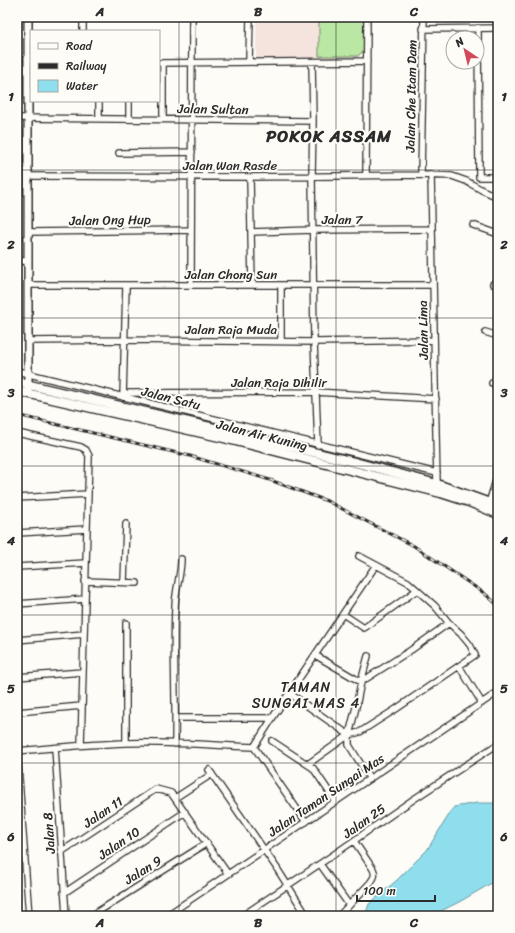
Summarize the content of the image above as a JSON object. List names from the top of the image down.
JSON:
{
  "streets": {
    "main road": ["Jalan Air Kuning"],
    "street": [
      "Jalan Che Itam Dam",
      "Jalan Sultan",
      "Jalan Wan Rasde",
      "Jalan 7",
      "Jalan Ong Hup",
      "Jalan Chong Sun",
      "Jalan Raja Muda",
      "Jalan Lima",
      "Jalan Raja Dihilir",
      "Jalan Satu",
      "Jalan Taman Sungai Mas",
      "Jalan 11",
      "Jalan 25",
      "Jalan 8",
      "Jalan 10",
      "Jalan 9"
    ]
  },
  "crossings": [
    ["Jalan Che Itam Dam", "Jalan Wan Rasde"],
    ["Jalan Wan Rasde", "Jalan Lima"],
    ["Jalan 7", "Jalan Lima"],
    ["Jalan Chong Sun", "Jalan Lima"],
    ["Jalan Raja Muda", "Jalan Lima"],
    ["Jalan Lima", "Jalan Raja Dihilir"],
    ["Jalan Lima", "Jalan Satu"],
    ["Jalan Lima", "Jalan Air Kuning"],
    ["Jalan Raja Dihilir", "Jalan Satu"],
    ["Jalan 11", "Jalan 8"],
    ["Jalan 8", "Jalan 10"]
  ],
  "districts": ["POKOK ASSAM", "TAMAN SUNGAI MAS 4"],
  "legend": ["Road", "Railway", "Water"],
  "scale_bar": "100 m",
  "north": "top left",
  "grid": {
    "columns": ["A", "B", "C"],
    "rows": [
      "1",
      "2",
      "3",
      "4",
      "5",
      "6"
    ]
  }
}
